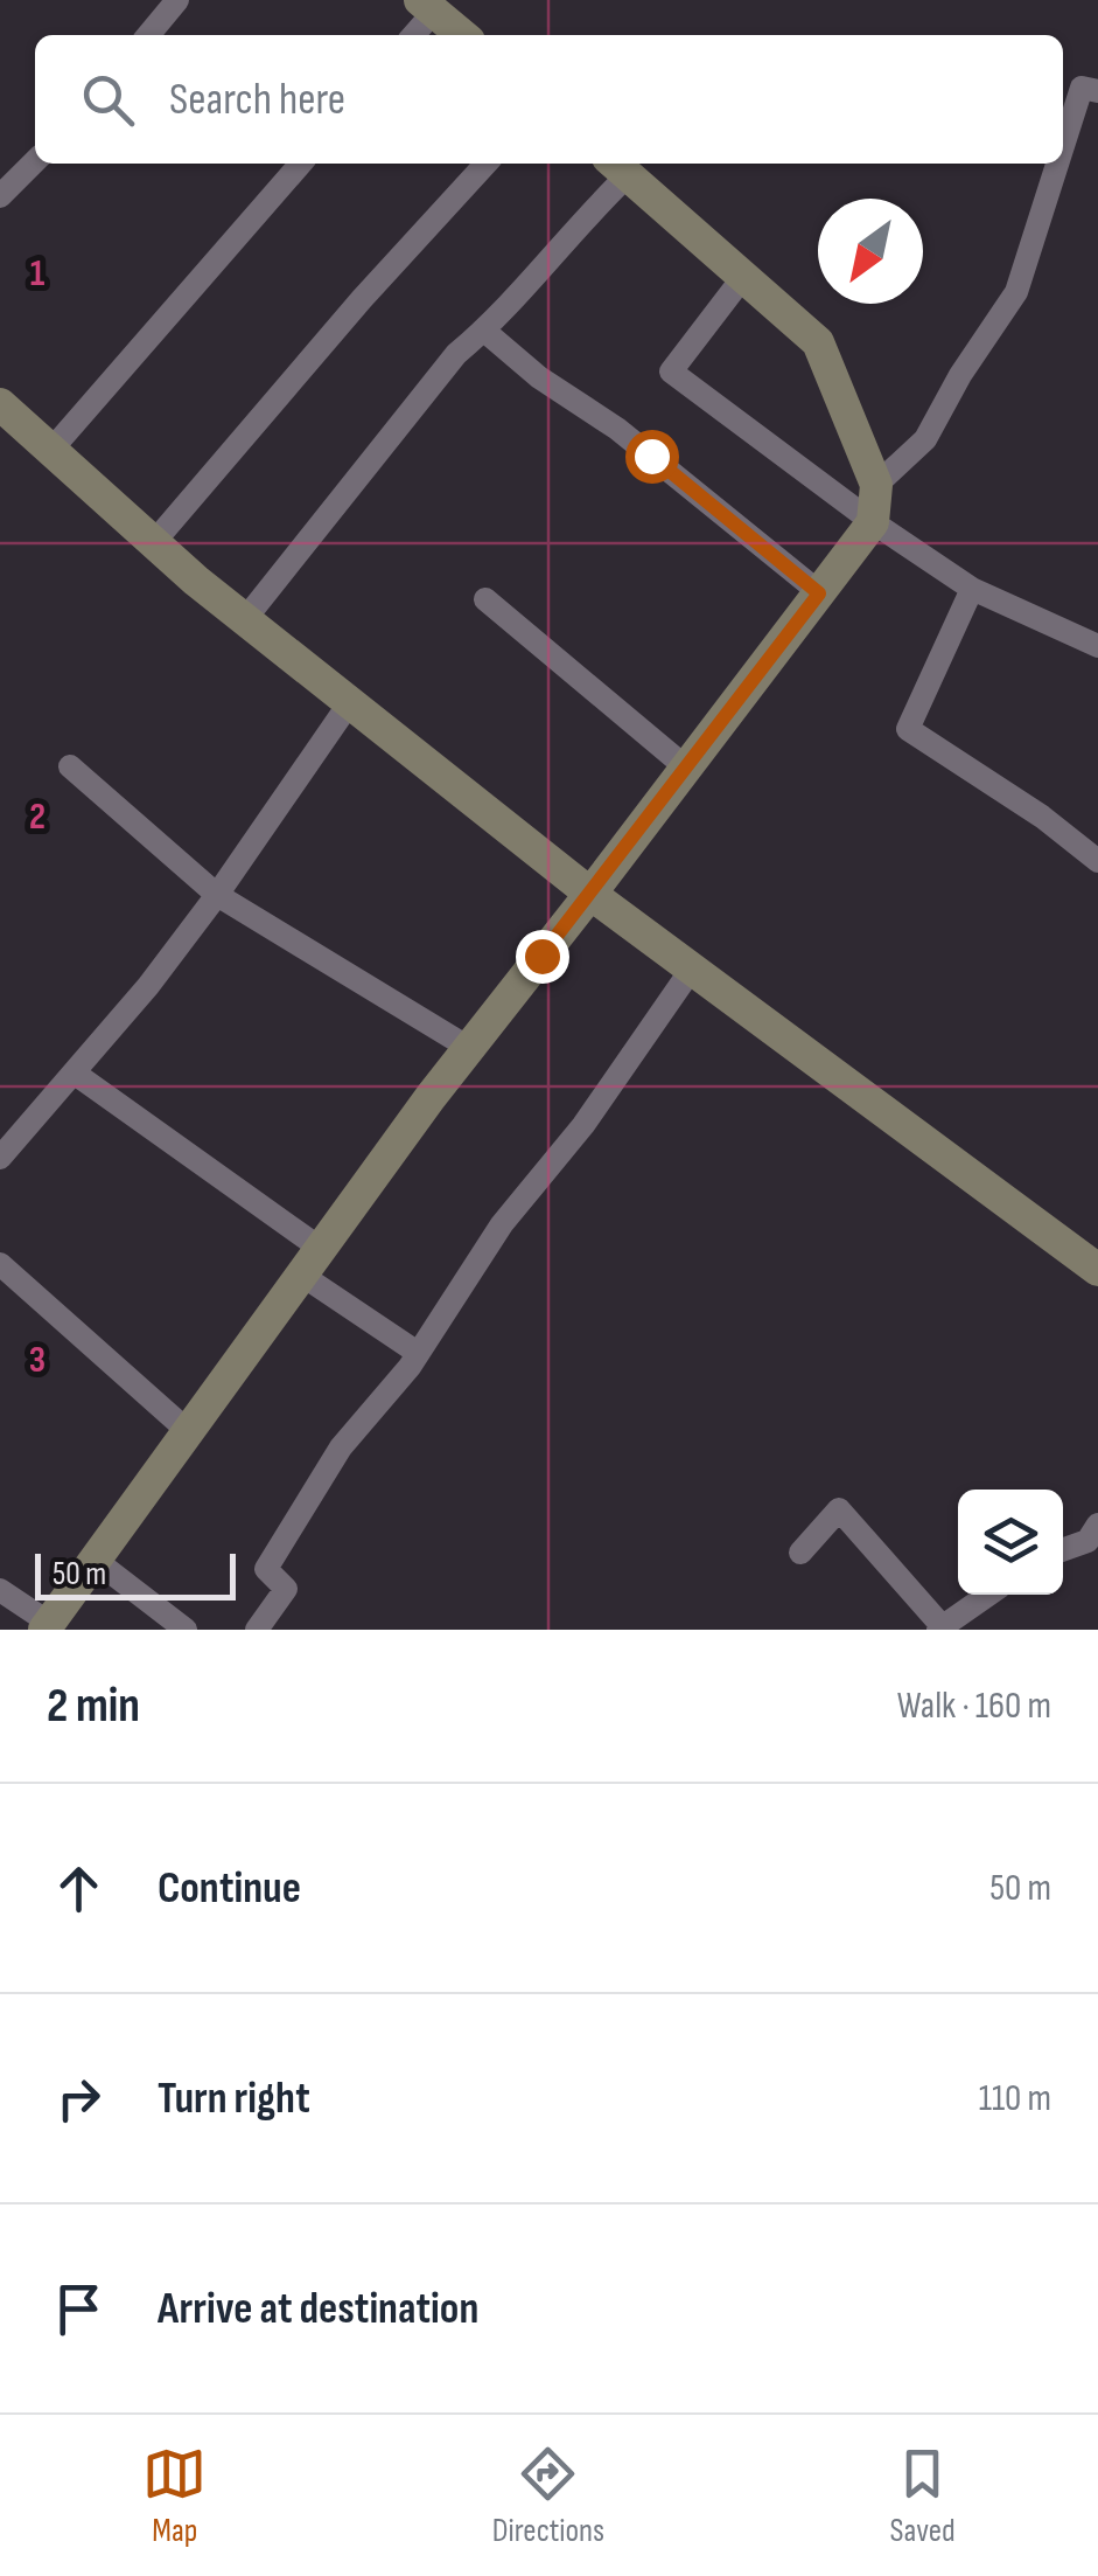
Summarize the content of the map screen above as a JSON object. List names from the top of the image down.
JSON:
{
  "scale_bar": "50 m",
  "north": "bottom left",
  "page": {
    "search": "Search here",
    "scale": "50 m",
    "heading": ["2 min", "Walk · 160 m"],
    "list": [
      ["Continue", "50 m"],
      ["Turn right", "110 m"],
      "Arrive at destination"
    ],
    "nav": ["Map", "Directions", "Saved"]
  },
  "grid": {
    "rows": ["1", "2", "3"]
  }
}
